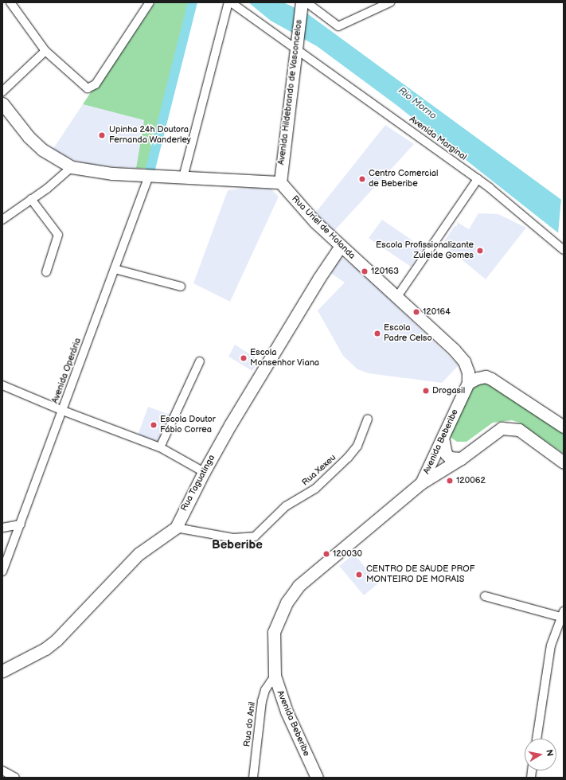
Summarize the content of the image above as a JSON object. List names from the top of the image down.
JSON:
{
  "streets": {
    "main road": [
      "Avenida Hildebrando de Vasconcelos",
      "Rua Uriel de Holanda",
      "Avenida Beberibe",
      "Rua Taguatinga"
    ],
    "street": [
      "Avenida Marginal",
      "Avenida Operária",
      "Rua Xexeu",
      "Rua do Anil"
    ]
  },
  "crossings": [
    ["Avenida Hildebrando de Vasconcelos", "Avenida Marginal"],
    ["Avenida Hildebrando de Vasconcelos", "Rua Uriel de Holanda"],
    ["Rua Uriel de Holanda", "Avenida Beberibe"],
    ["Rua Uriel de Holanda", "Rua Taguatinga"],
    ["Avenida Beberibe", "Rua do Anil"],
    ["Rua Xexeu", "Rua Taguatinga"]
  ],
  "districts": ["Beberibe"],
  "water": ["Rio Morno"],
  "places": [
    "Upinha 24h Doutora Fernanda Wanderley",
    "Centro Comercial de Beberibe",
    "Escola Profissionalizante Zuleide Gomes",
    "120163",
    "120164",
    "Escola Padre Celso",
    "Escola Monsenhor Viana",
    "Drogasil",
    "Escola Doutor Fábio Correa",
    "120062",
    "120030",
    "CENTRO DE SAUDE PROF MONTEIRO DE MORAIS"
  ],
  "north": "right"
}
